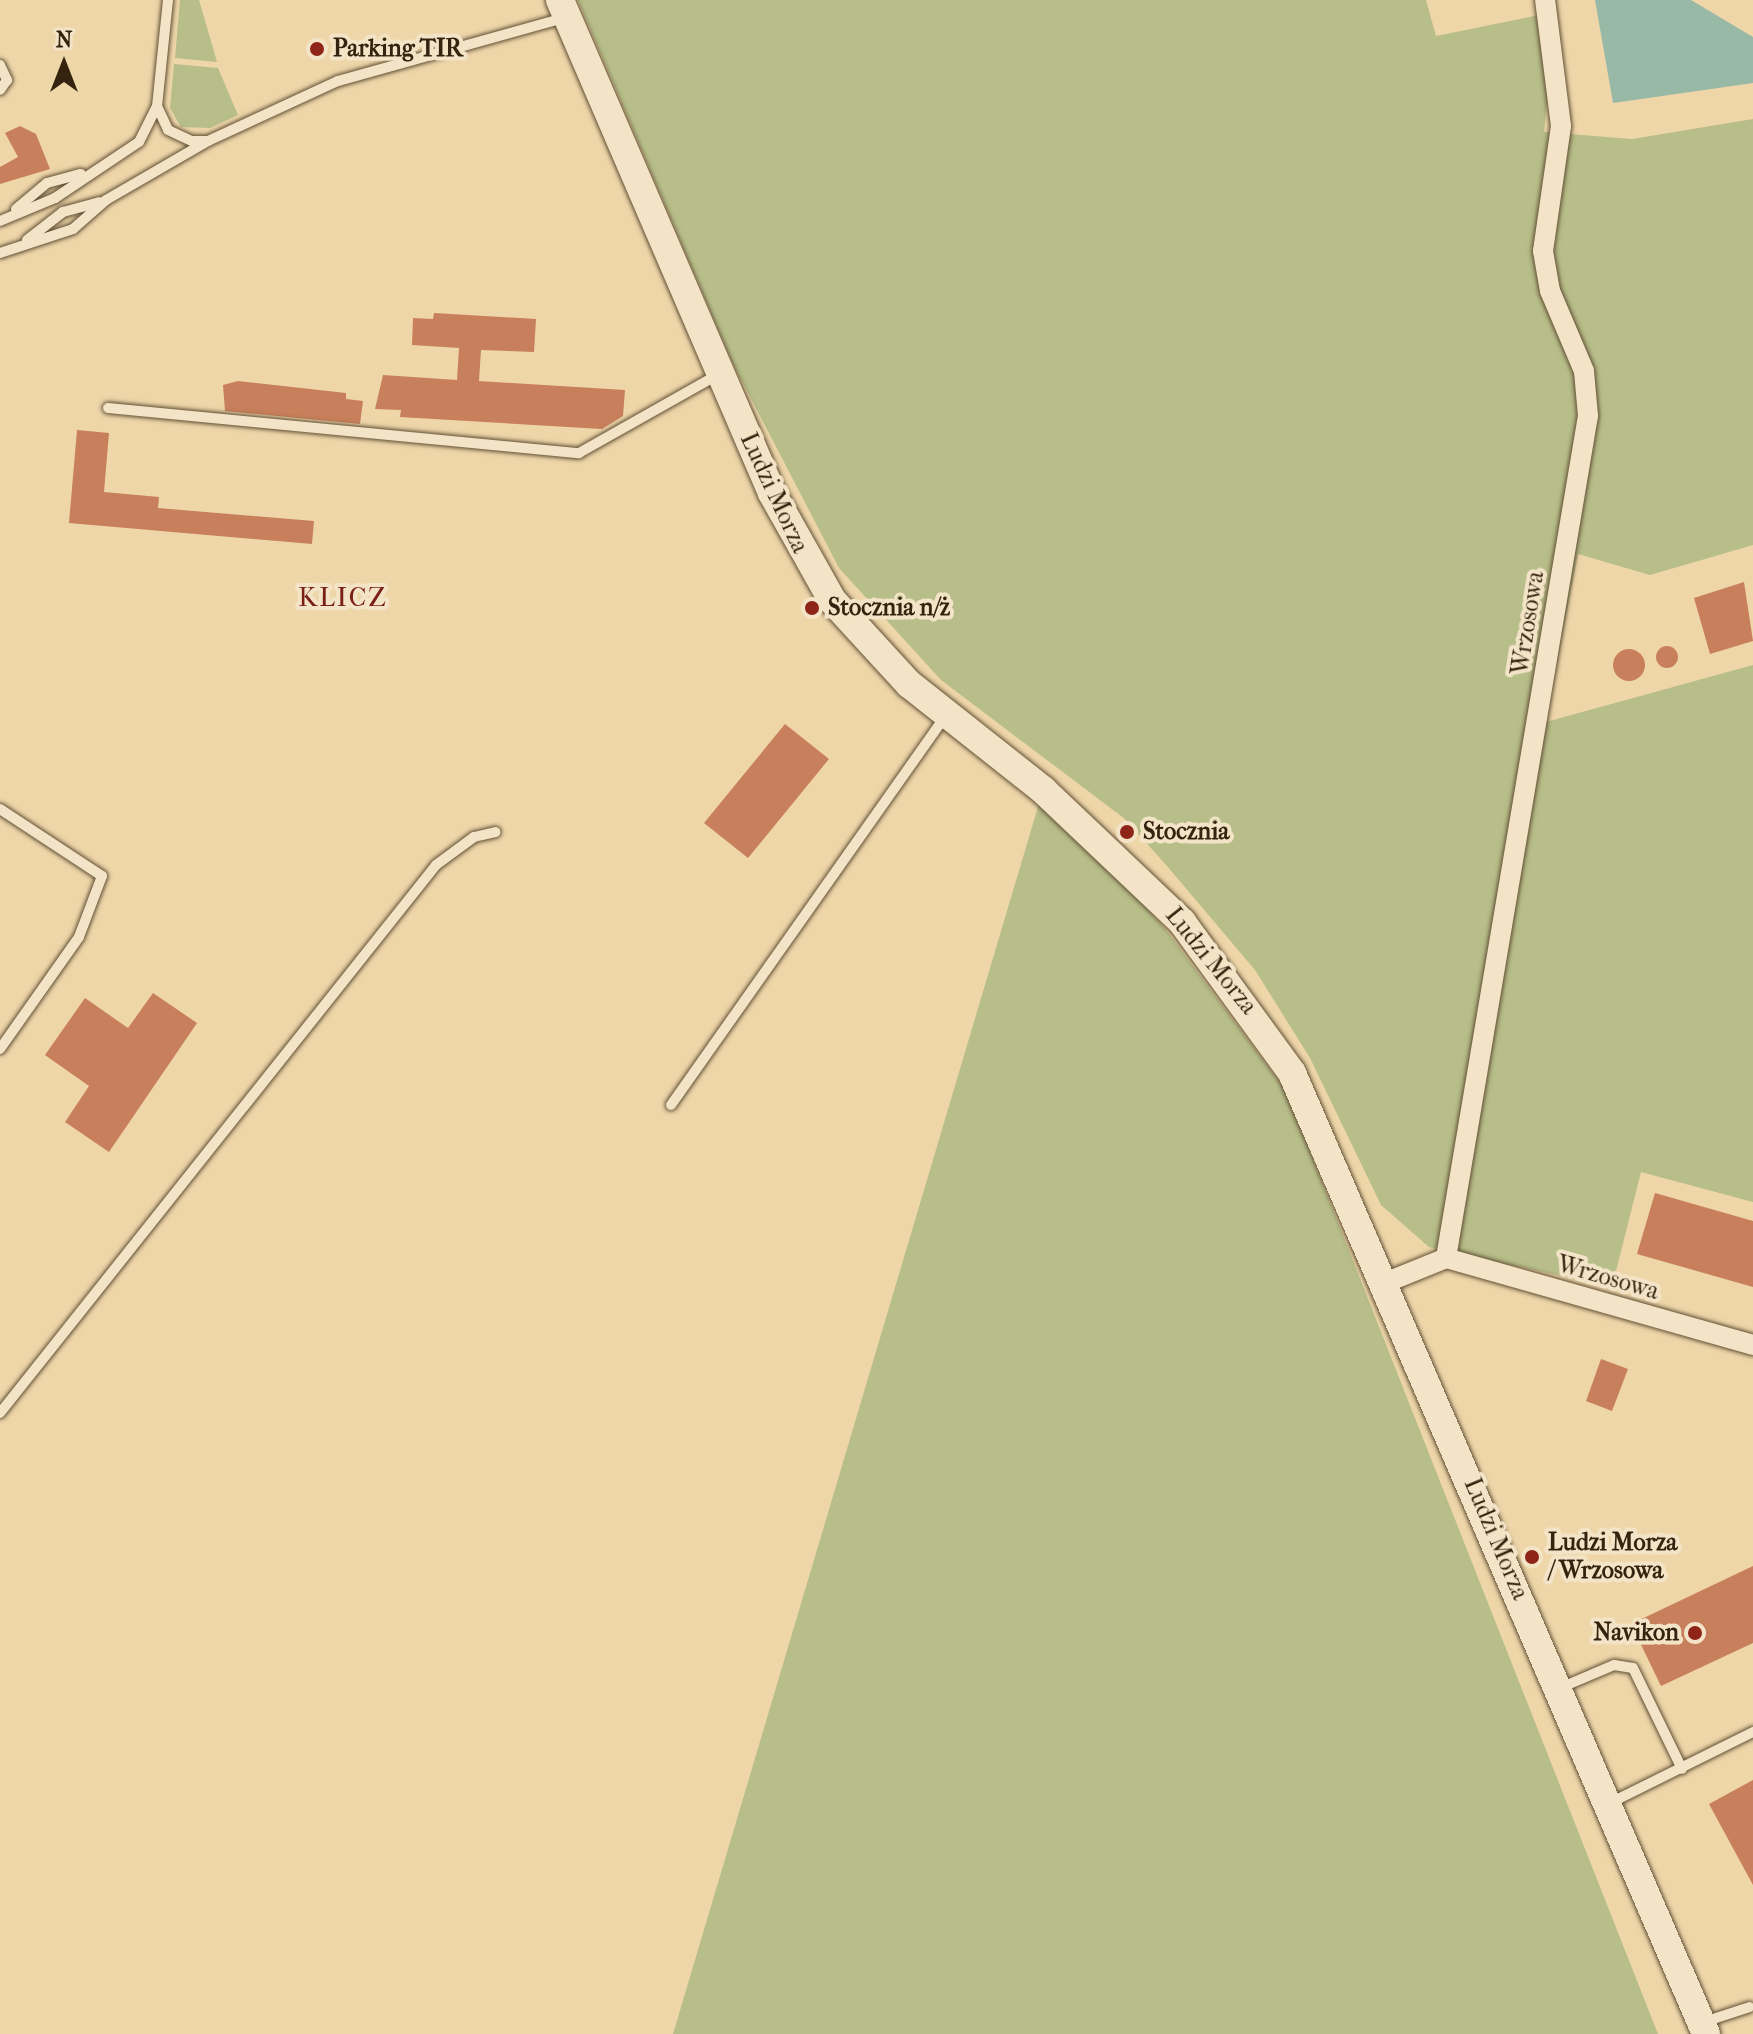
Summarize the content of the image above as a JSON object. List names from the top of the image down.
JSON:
{
  "streets": {
    "street": ["Ludzi Morza", "Wrzosowa"]
  },
  "districts": ["KLICZ"],
  "places": [
    "Parking TIR",
    "Stocznia n/ż",
    "Stocznia",
    "Ludzi Morza / Wrzosowa",
    "Navikon"
  ],
  "north": "top"
}
